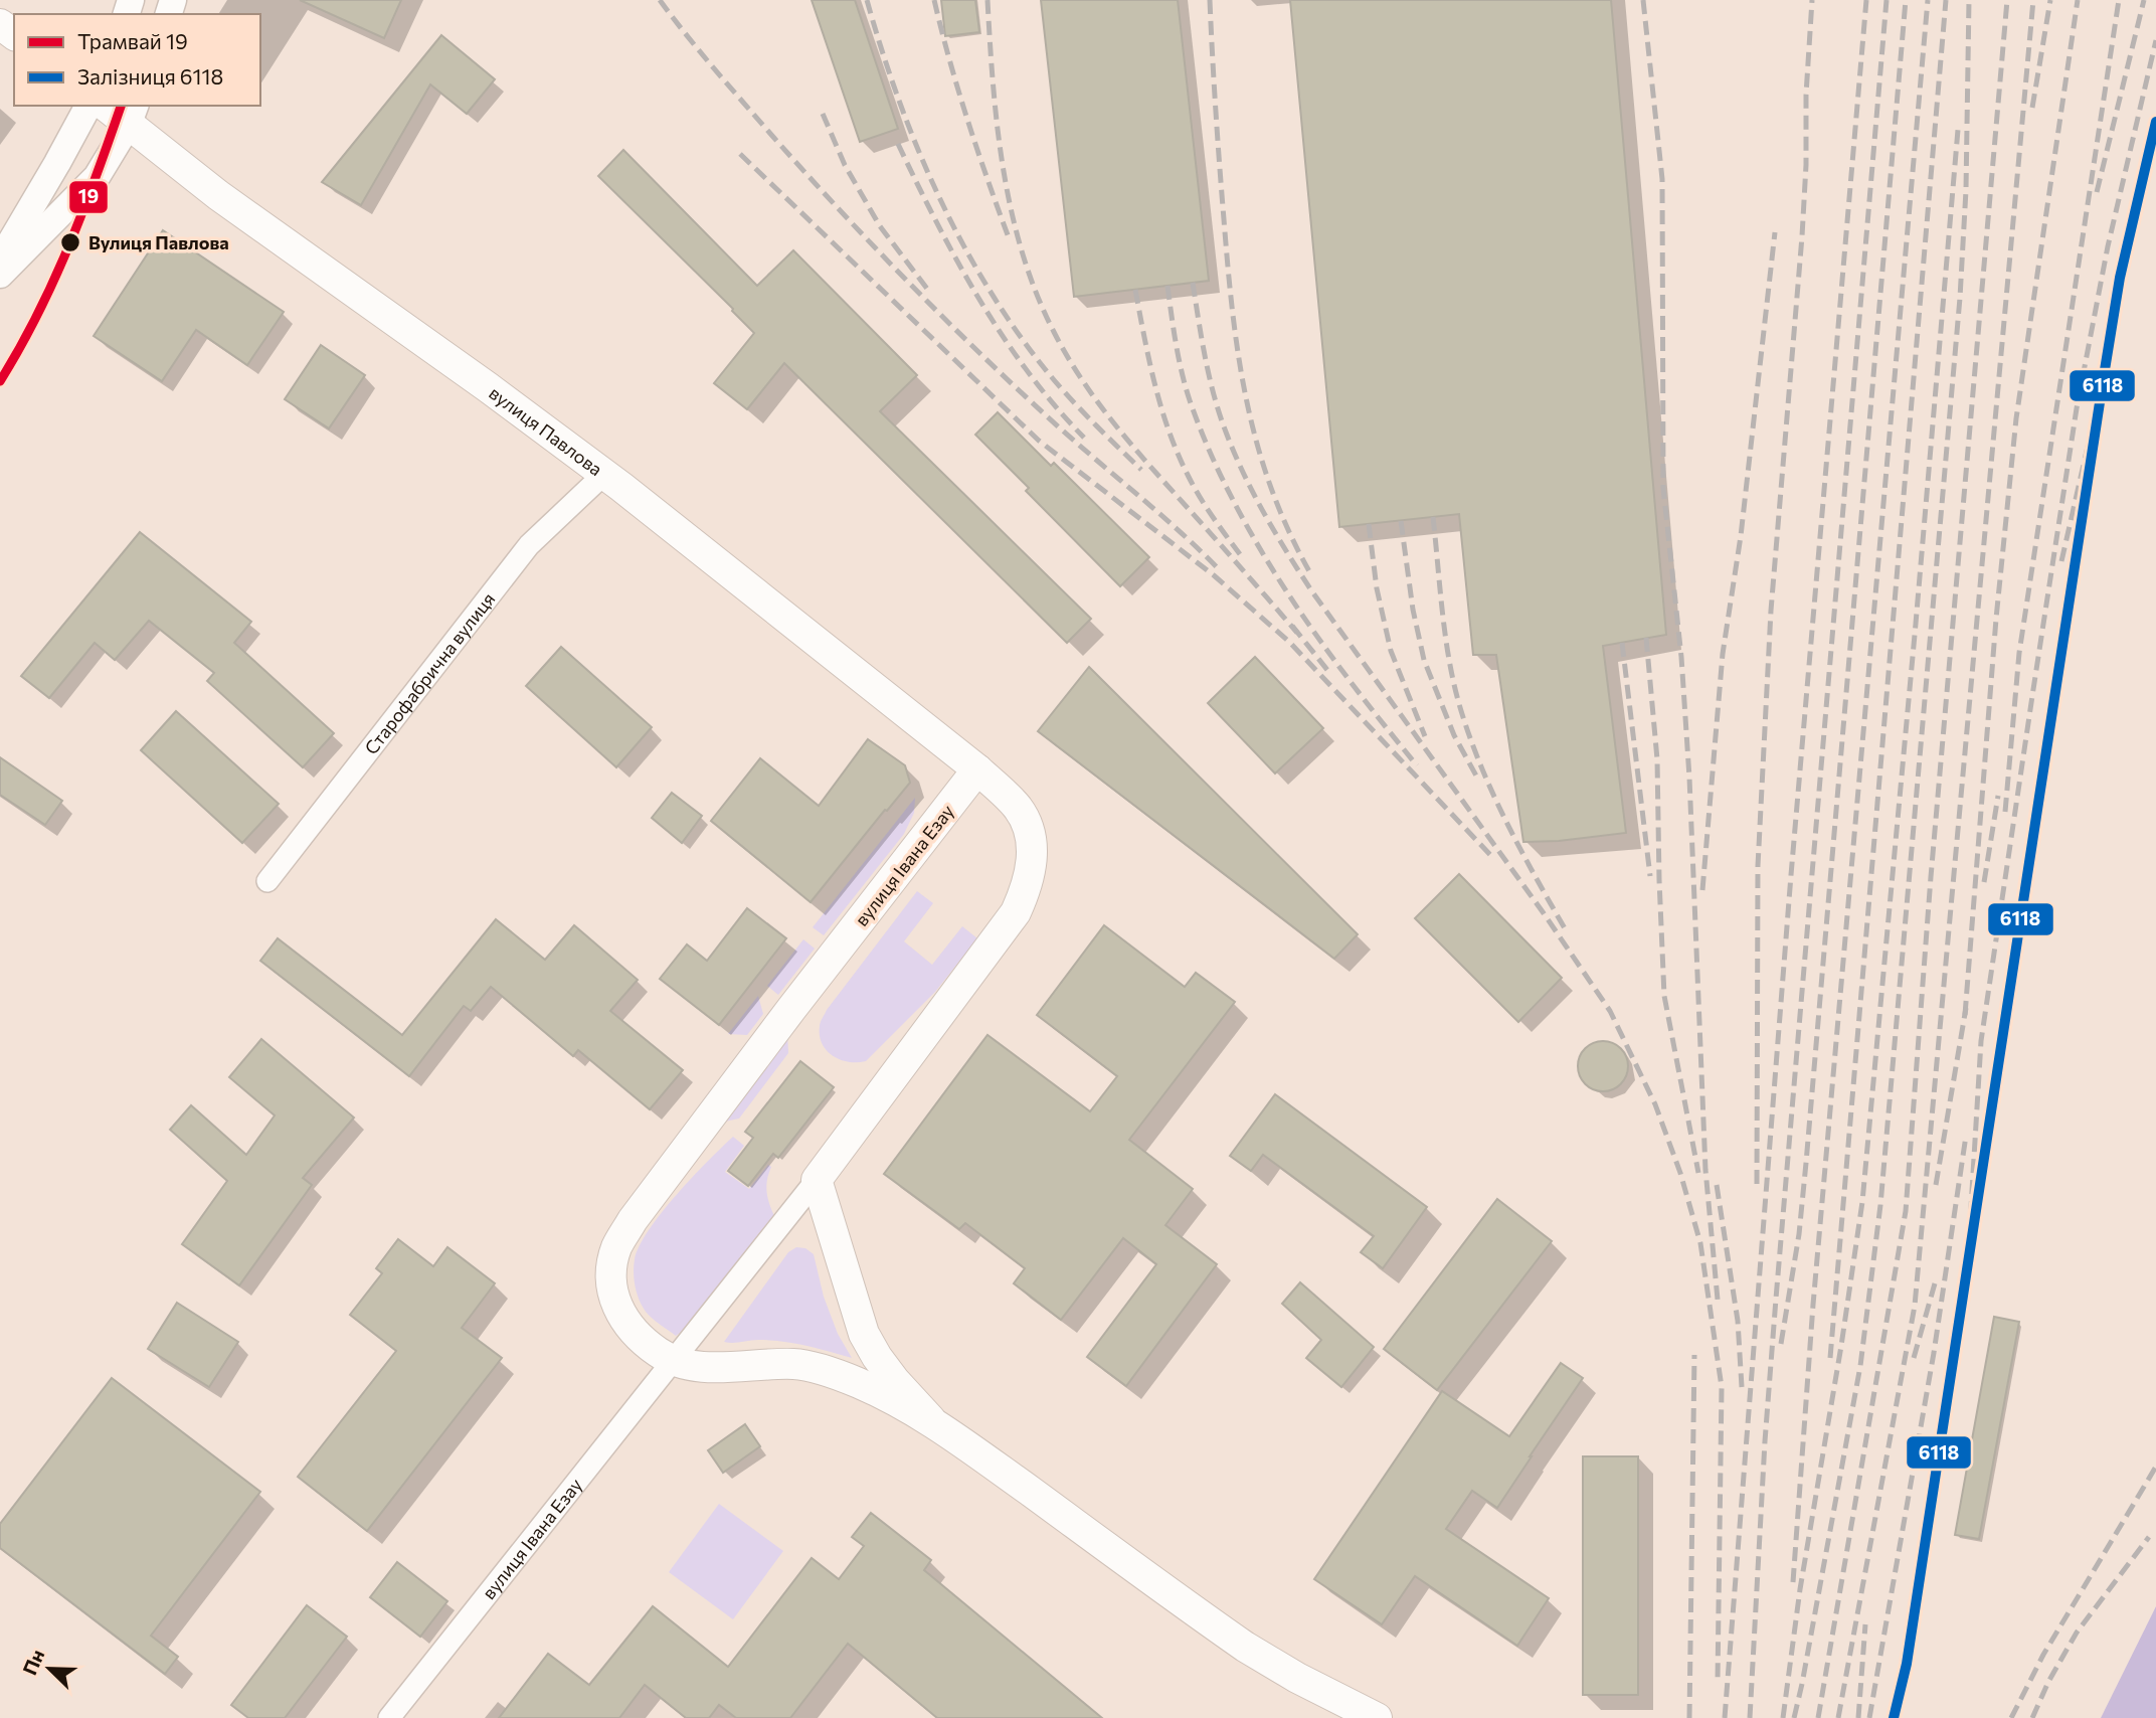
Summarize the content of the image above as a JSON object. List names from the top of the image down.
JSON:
{
  "streets": {
    "main road": ["вулиця Павлова", "вулиця Івана Езау"],
    "street": ["Старофабрична вулиця"]
  },
  "crossings": [
    ["вулиця Павлова", "Старофабрична вулиця"],
    ["вулиця Павлова", "вулиця Івана Езау"]
  ],
  "places": ["Вулиця Павлова"],
  "lines": ["tram line 19", "rail line 6118"],
  "legend": ["Трамвай 19", "Залізниця 6118"],
  "north": "top left"
}
